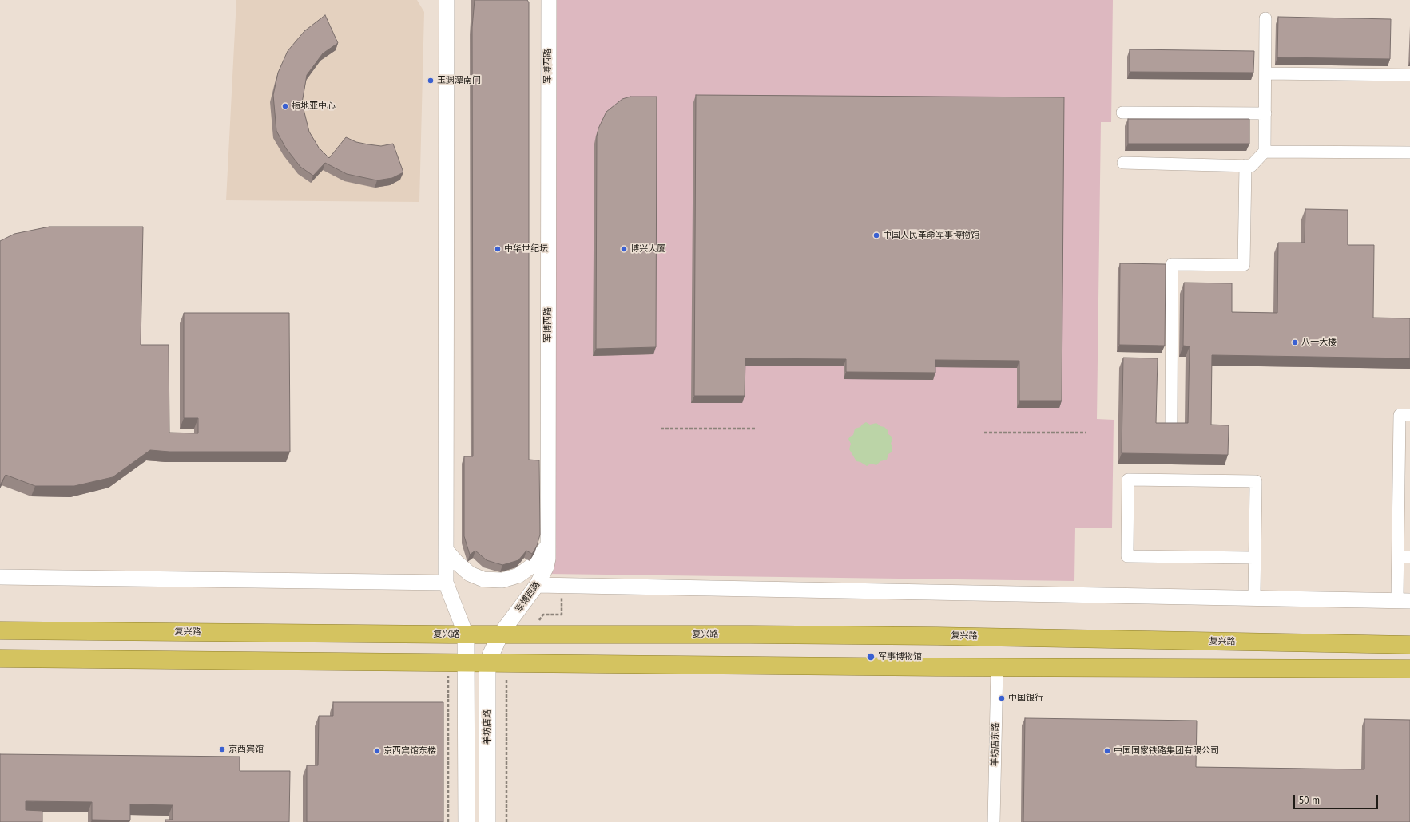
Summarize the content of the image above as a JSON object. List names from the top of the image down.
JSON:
{
  "streets": {
    "highway": ["复兴路"],
    "main road": ["羊坊店路"],
    "street": ["军博西路", "羊坊店东路"]
  },
  "crossings": [
    ["军博西路", "复兴路"],
    ["军博西路", "羊坊店路"],
    ["复兴路", "羊坊店路"]
  ],
  "places": [
    "玉渊潭南门",
    "梅地亚中心",
    "中国人民革命军事博物馆",
    "中华世纪坛",
    "博兴大厦",
    "八一大楼",
    "军事博物馆",
    "中国银行",
    "京西宾馆",
    "京西宾馆东楼",
    "中国国家铁路集团有限公司"
  ],
  "scale_bar": "50 m"
}
